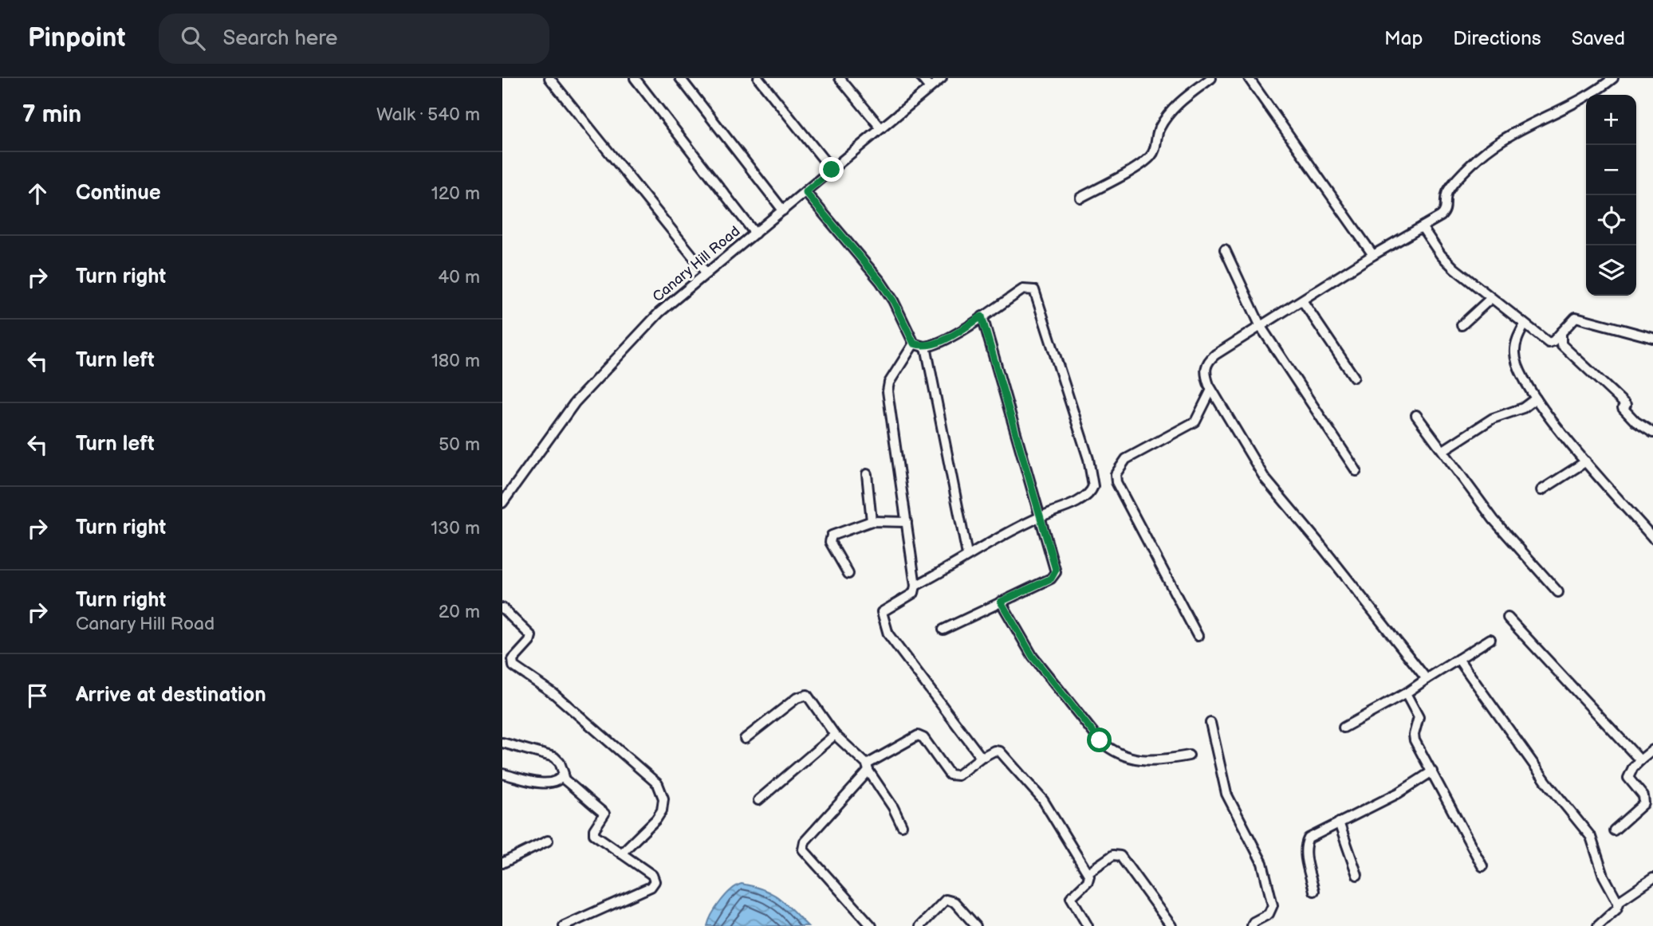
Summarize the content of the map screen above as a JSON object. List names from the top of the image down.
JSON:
{
  "streets": {
    "street": ["Canary Hill Road"]
  },
  "page": {
    "header": "Pinpoint",
    "search": "Search here",
    "nav": ["Map", "Directions", "Saved"],
    "heading": ["7 min", "Walk · 540 m"],
    "map_buttons": ["+", "−"],
    "list": [
      ["Continue", "120 m"],
      ["Turn right", "40 m"],
      ["Turn left", "180 m"],
      ["Turn left", "50 m"],
      ["Turn right", "130 m"],
      ["Turn right", "Canary Hill Road", "20 m"],
      "Arrive at destination"
    ]
  }
}
